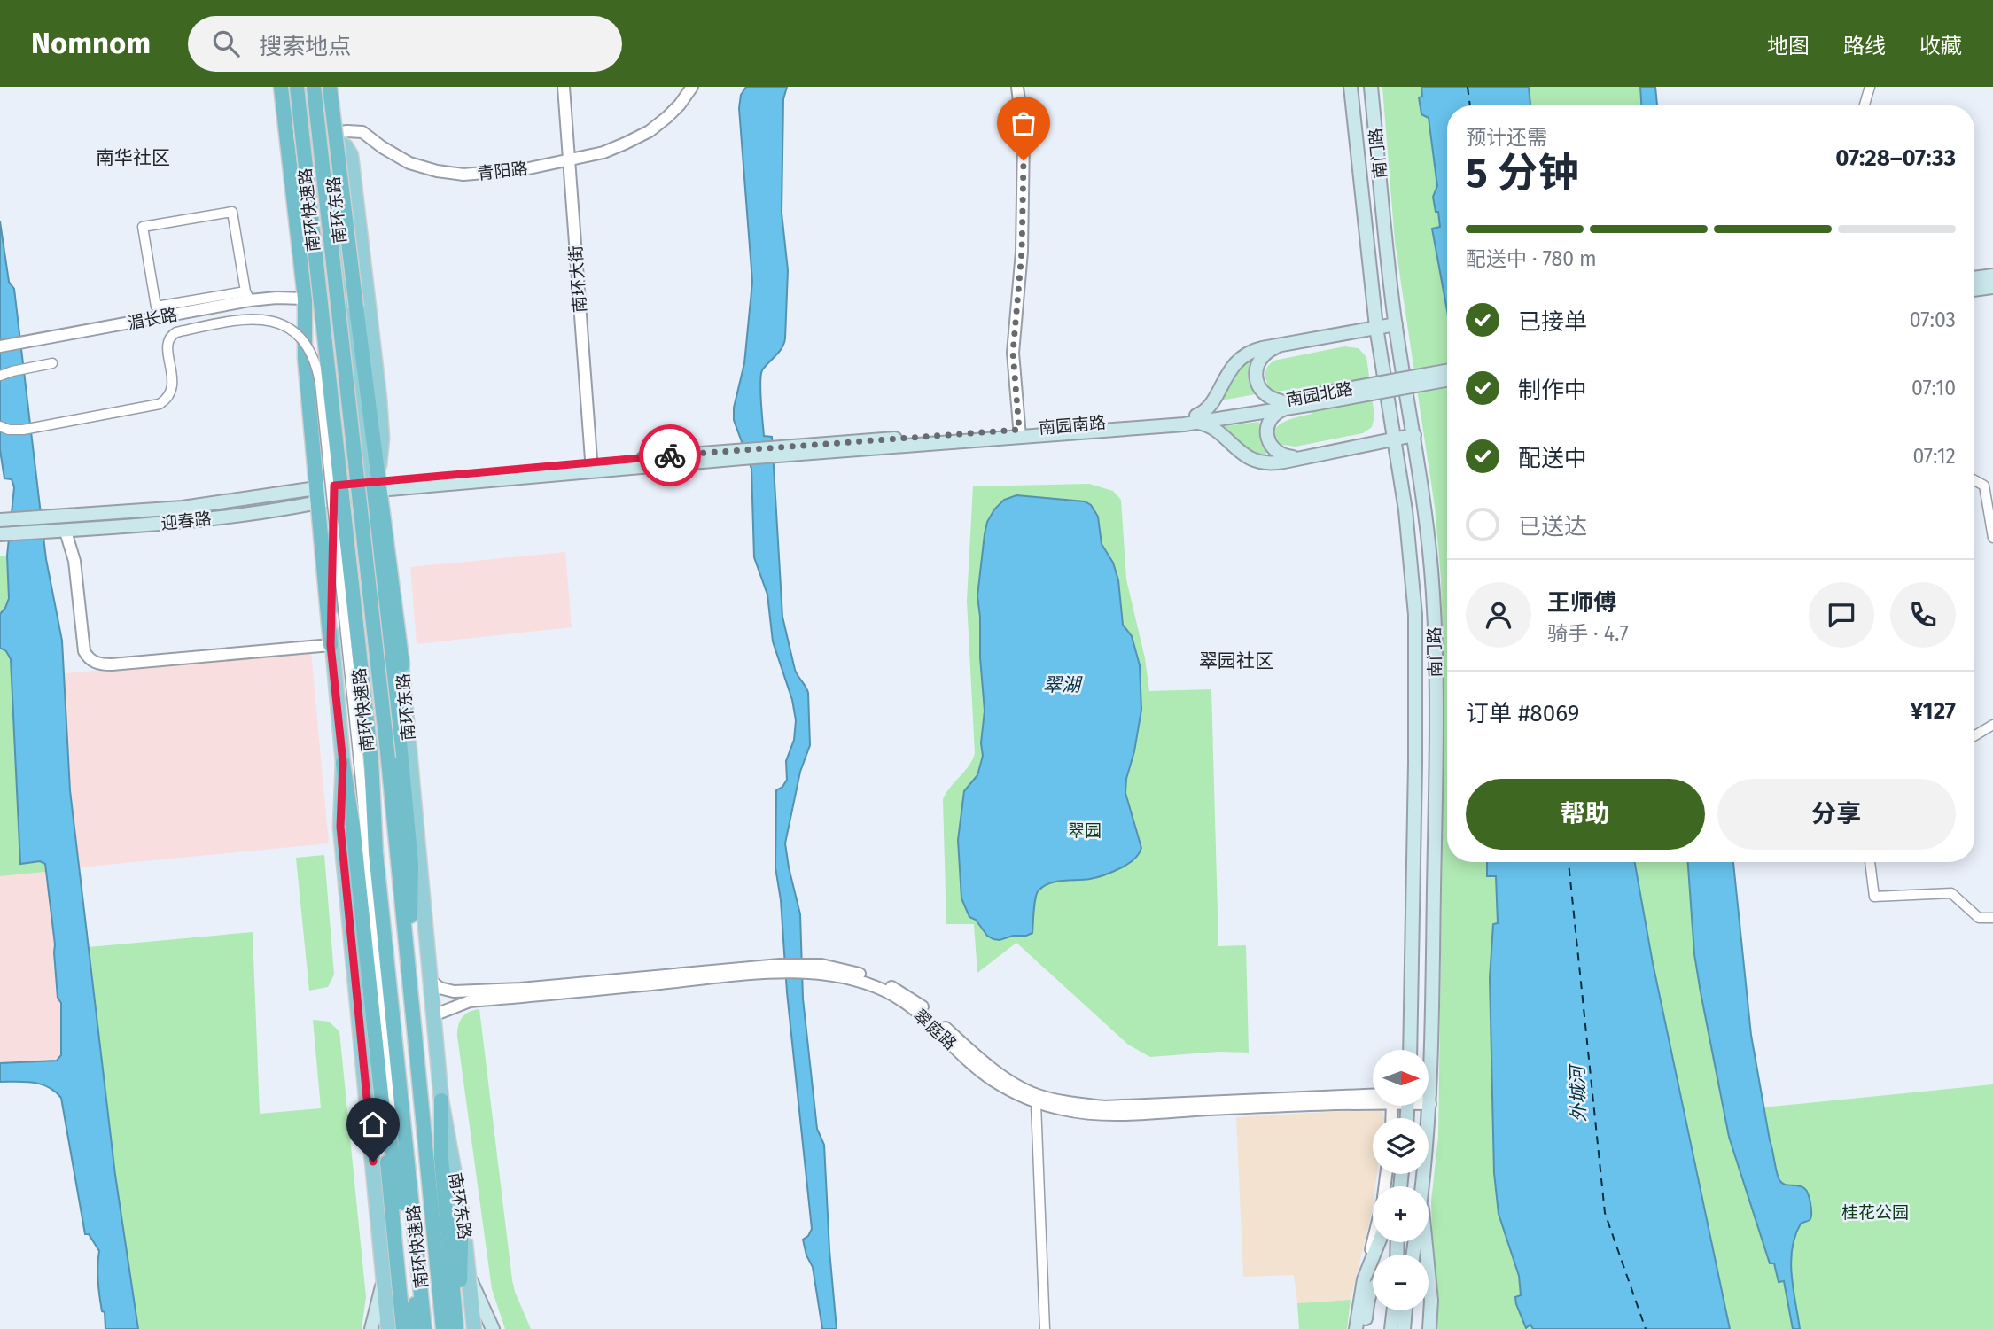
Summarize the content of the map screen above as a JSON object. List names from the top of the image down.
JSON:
{
  "streets": {
    "highway": ["南环快速路"],
    "main road": [
      "南门路",
      "南环东路",
      "南园北路",
      "南园南路",
      "迎春路"
    ],
    "street": [
      "青阳路",
      "南环大街",
      "湄长路",
      "翠庭路"
    ]
  },
  "crossings": [
    ["青阳路", "南环东路"],
    ["青阳路", "南环大街"],
    ["南环东路", "南园南路"],
    ["南环东路", "迎春路"],
    ["南环东路", "翠庭路"],
    ["南环大街", "南园南路"],
    ["南园北路", "南园南路"],
    ["南园南路", "迎春路"]
  ],
  "districts": ["南华社区", "翠园社区"],
  "water": ["翠湖", "外城河"],
  "parks": ["翠园", "桂花公园"],
  "north": "right",
  "page": {
    "header": "Nomnom",
    "search": "搜索地点",
    "nav": ["地图", "路线", "收藏"],
    "heading": ["5 分钟", "预计还需", "07:28–07:33"],
    "panel": [
      "王师傅",
      "骑手 · 4.7",
      "订单 #8069",
      "¥127"
    ],
    "bar": "配送中 · 780 m",
    "list": [
      ["已接单", "07:03"],
      ["制作中", "07:10"],
      ["配送中", "07:12"],
      "已送达"
    ],
    "buttons": ["帮助", "分享"],
    "map_buttons": ["+", "−"]
  }
}
